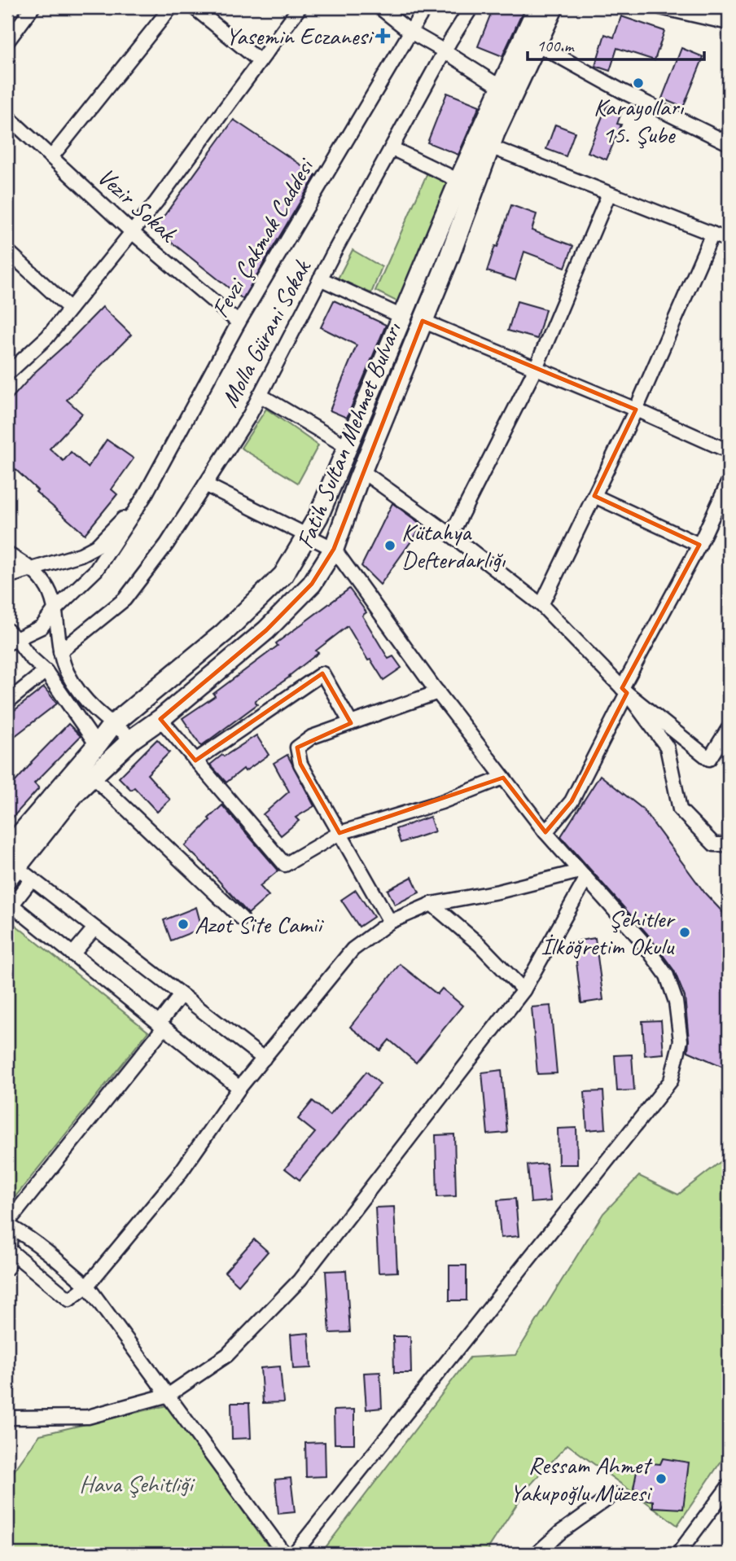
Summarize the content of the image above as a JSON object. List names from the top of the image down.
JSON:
{
  "streets": {
    "main road": ["Fatih Sultan Mehmet Bulvarı"],
    "street": ["Vezir Sokak", "Fevzi Çakmak Caddesi", "Molla Gürani Sokak"]
  },
  "crossings": [
    ["Vezir Sokak", "Fevzi Çakmak Caddesi"]
  ],
  "parks": ["Hava Şehitliği"],
  "places": {
    "health": ["Yasemin Eczanesi"],
    "other": [
      "Karayolları 15. Şube",
      "Kütahya Defterdarlığı",
      "Azot Site Camii",
      "Şehitler İlköğretim Okulu",
      "Ressam Ahmet Yakupoğlu Müzesi"
    ]
  },
  "scale_bar": "100 m"
}
